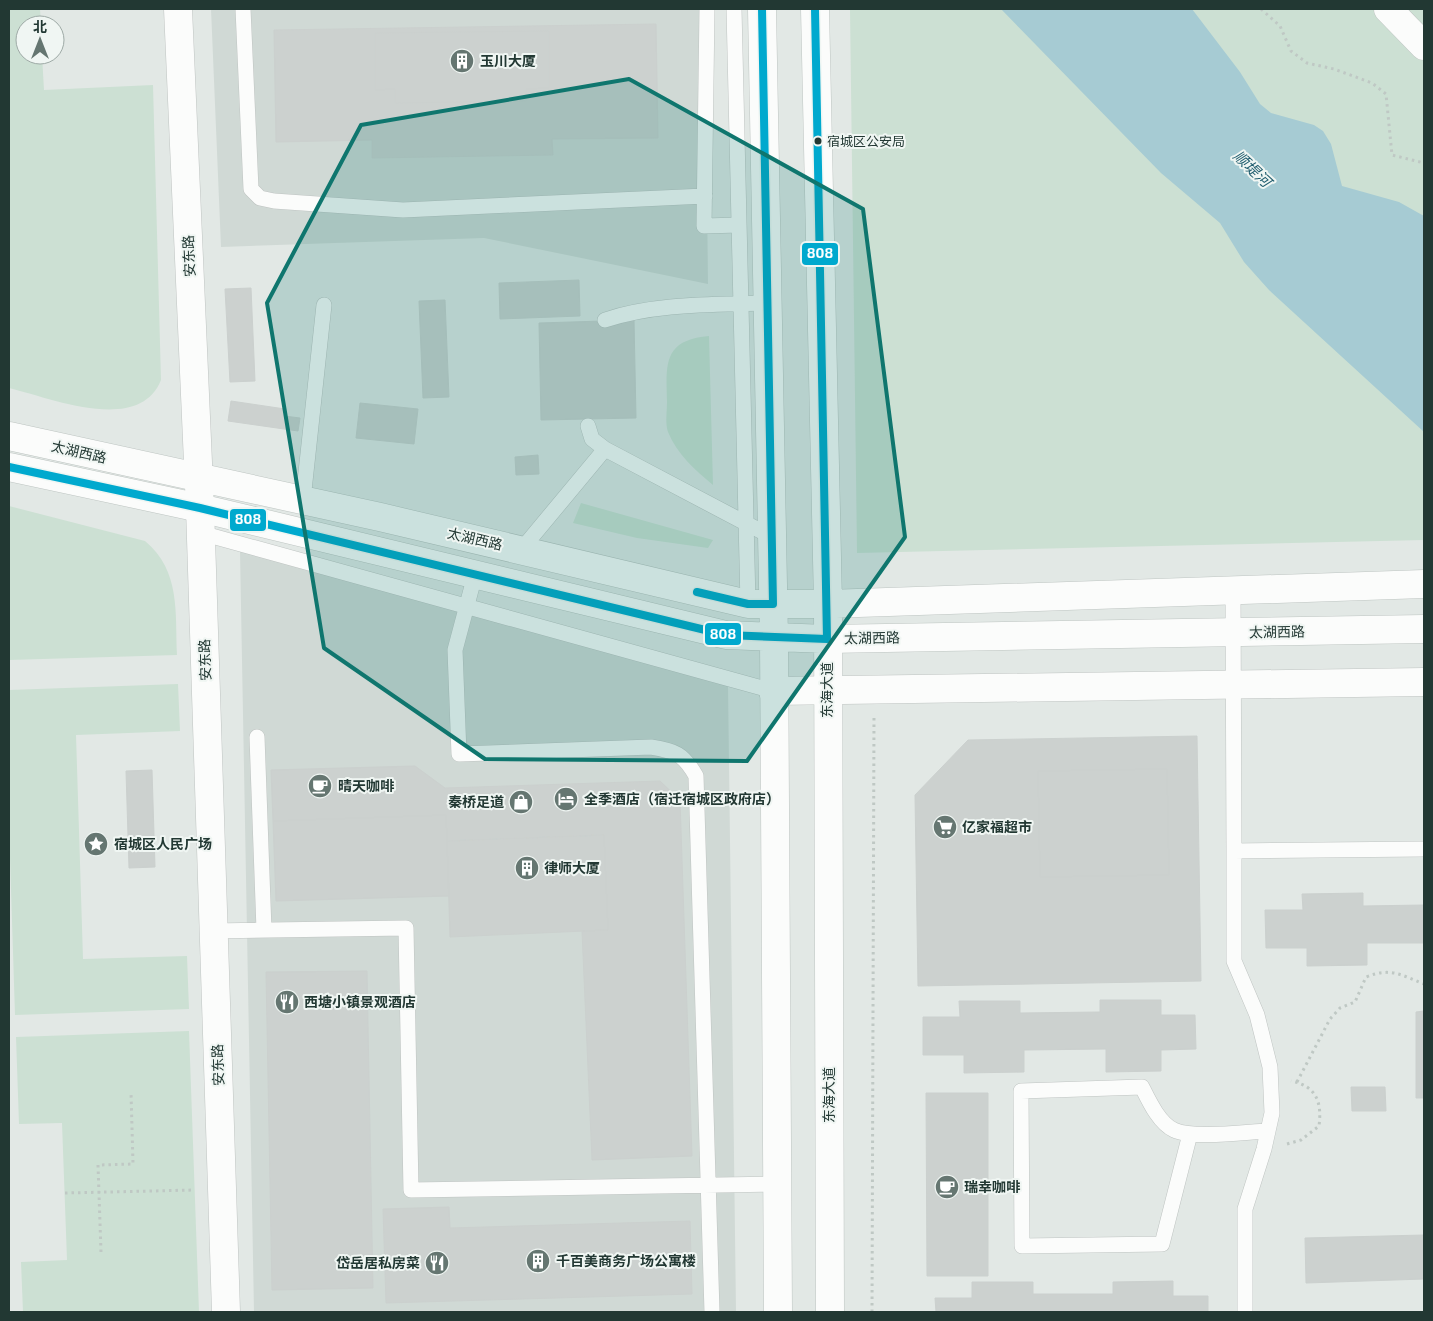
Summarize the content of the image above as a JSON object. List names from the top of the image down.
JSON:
{
  "streets": {
    "street": ["安东路", "太湖西路", "东海大道"]
  },
  "crossings": [
    ["安东路", "太湖西路"],
    ["太湖西路", "东海大道"]
  ],
  "water": ["顺堤河"],
  "places": {
    "building": ["玉川大厦", "律师大厦", "千百美商务广场公寓楼"],
    "other": ["宿城区公安局"],
    "cafe": ["晴天咖啡", "瑞幸咖啡"],
    "hotel": ["全季酒店（宿迁宿城区政府店）"],
    "shop": ["秦桥足道"],
    "supermarket": ["亿家福超市"],
    "place": ["宿城区人民广场"],
    "restaurant": ["西塘小镇景观酒店", "岱岳居私房菜"]
  },
  "lines": ["transit line 808"],
  "north": "top"
}
